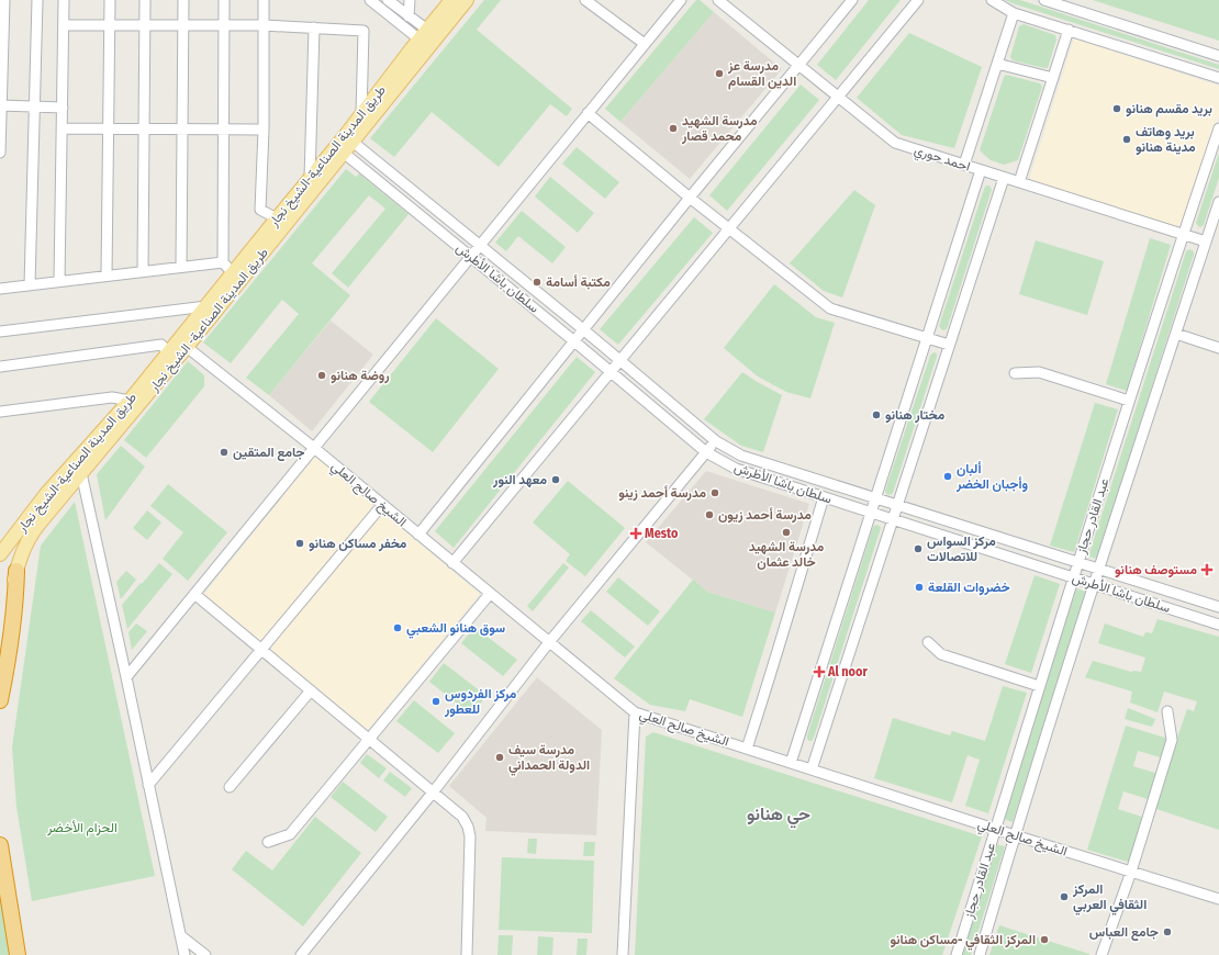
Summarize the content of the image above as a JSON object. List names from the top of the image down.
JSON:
{
  "streets": {
    "main road": ["طريق المدينة الصناعية-الشيخ نجار", "طريق المدينة الصناعية- الشيخ نجار"],
    "street": [
      "احمد حوري",
      "سلطان باشا الأطرش",
      "الشيخ صالح العلي",
      "عبد القادر حجاز"
    ]
  },
  "crossings": [
    ["طريق المدينة الصناعية-الشيخ نجار", "سلطان باشا الأطرش"],
    ["طريق المدينة الصناعية-الشيخ نجار", "طريق المدينة الصناعية- الشيخ نجار"],
    ["طريق المدينة الصناعية-الشيخ نجار", "الشيخ صالح العلي"],
    ["احمد حوري", "عبد القادر حجاز"],
    ["سلطان باشا الأطرش", "طريق المدينة الصناعية- الشيخ نجار"],
    ["سلطان باشا الأطرش", "عبد القادر حجاز"],
    ["طريق المدينة الصناعية- الشيخ نجار", "الشيخ صالح العلي"],
    ["الشيخ صالح العلي", "عبد القادر حجاز"]
  ],
  "districts": ["حي هنانو"],
  "parks": ["الحزام الأخضر"],
  "places": {
    "other": [
      "مدرسة عز الدين القسام",
      "بريد مقسم هنانو",
      "مدرسة الشهيد محمد قصار",
      "بريد وهاتف مدينة هنانو",
      "مكتبة أسامة",
      "روضة هنانو",
      "مختار هنانو",
      "جامع المتقين",
      "ألبان وأجبان الخضر",
      "معهد النور",
      "مدرسة أحمد زينو",
      "مدرسة أحمد زيون",
      "مدرسة الشهيد خالد عثمان",
      "مخفر مساكن هنانو",
      "مركز السواس للاتصالات",
      "خضروات القلعة",
      "سوق هنانو الشعبي",
      "مركز الفردوس للعطور",
      "مدرسة سيف الدولة الحمداني",
      "المركز الثقافي العربي",
      "جامع العباس",
      "المركز الثقافي -مساكن هنانو"
    ],
    "health": ["Mesto", "مستوصف هنانو", "Al noor"]
  }
}
